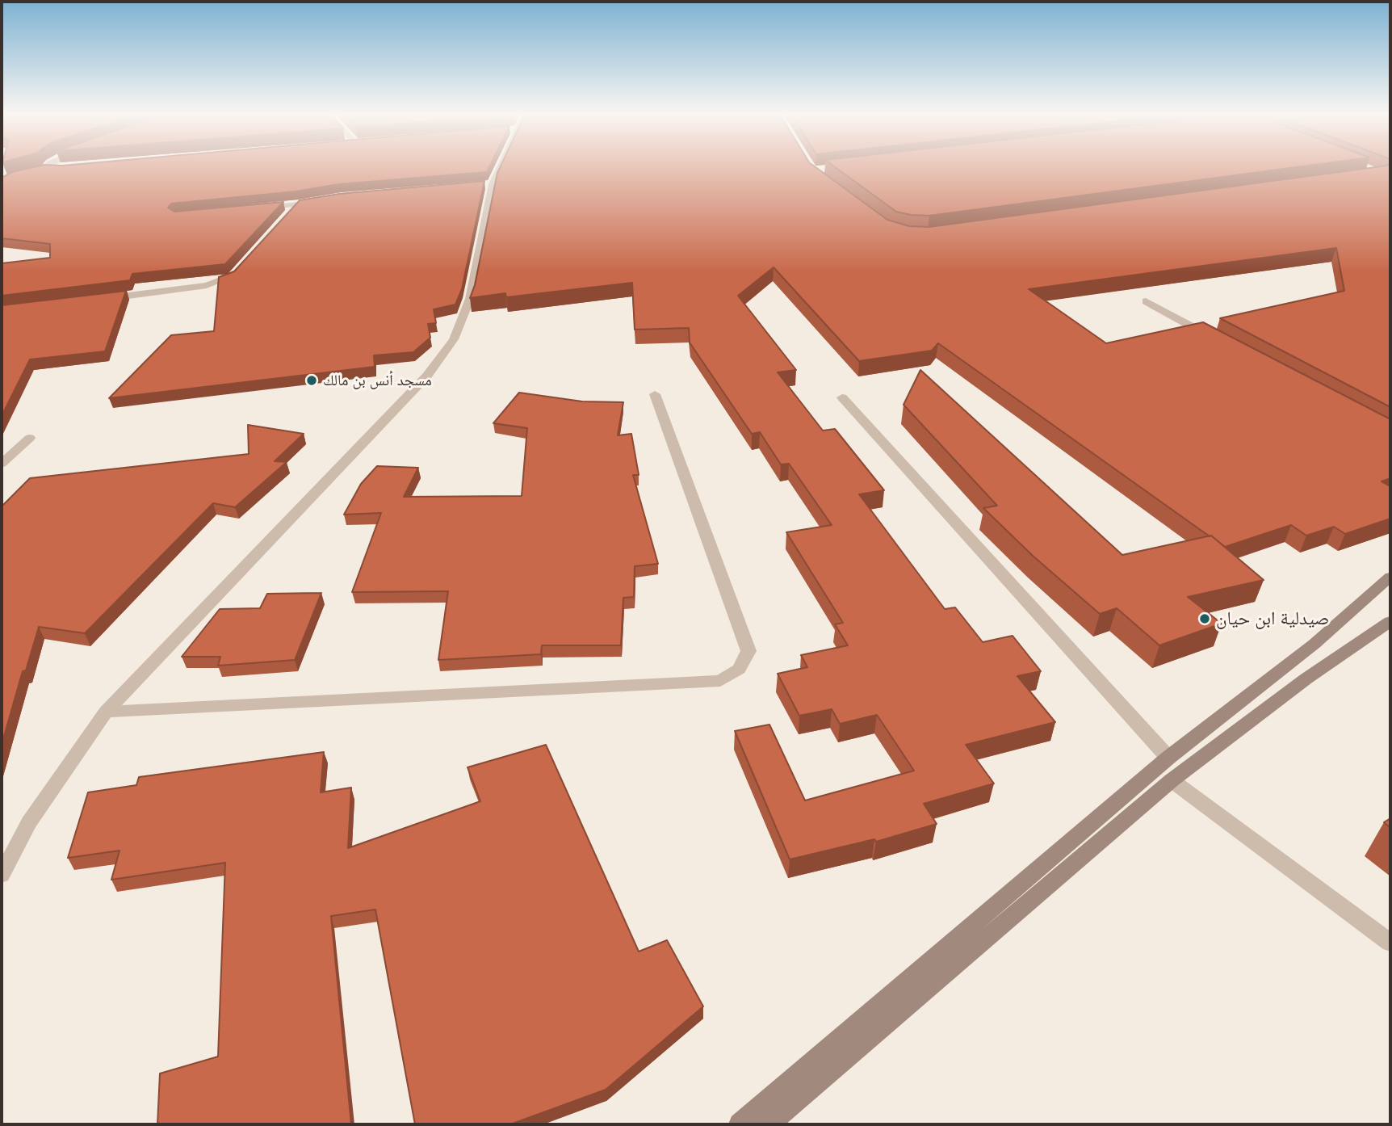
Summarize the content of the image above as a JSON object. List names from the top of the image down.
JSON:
{
  "places": ["مسجد أنس بن مالك", "صيدلية ابن حيان"]
}
